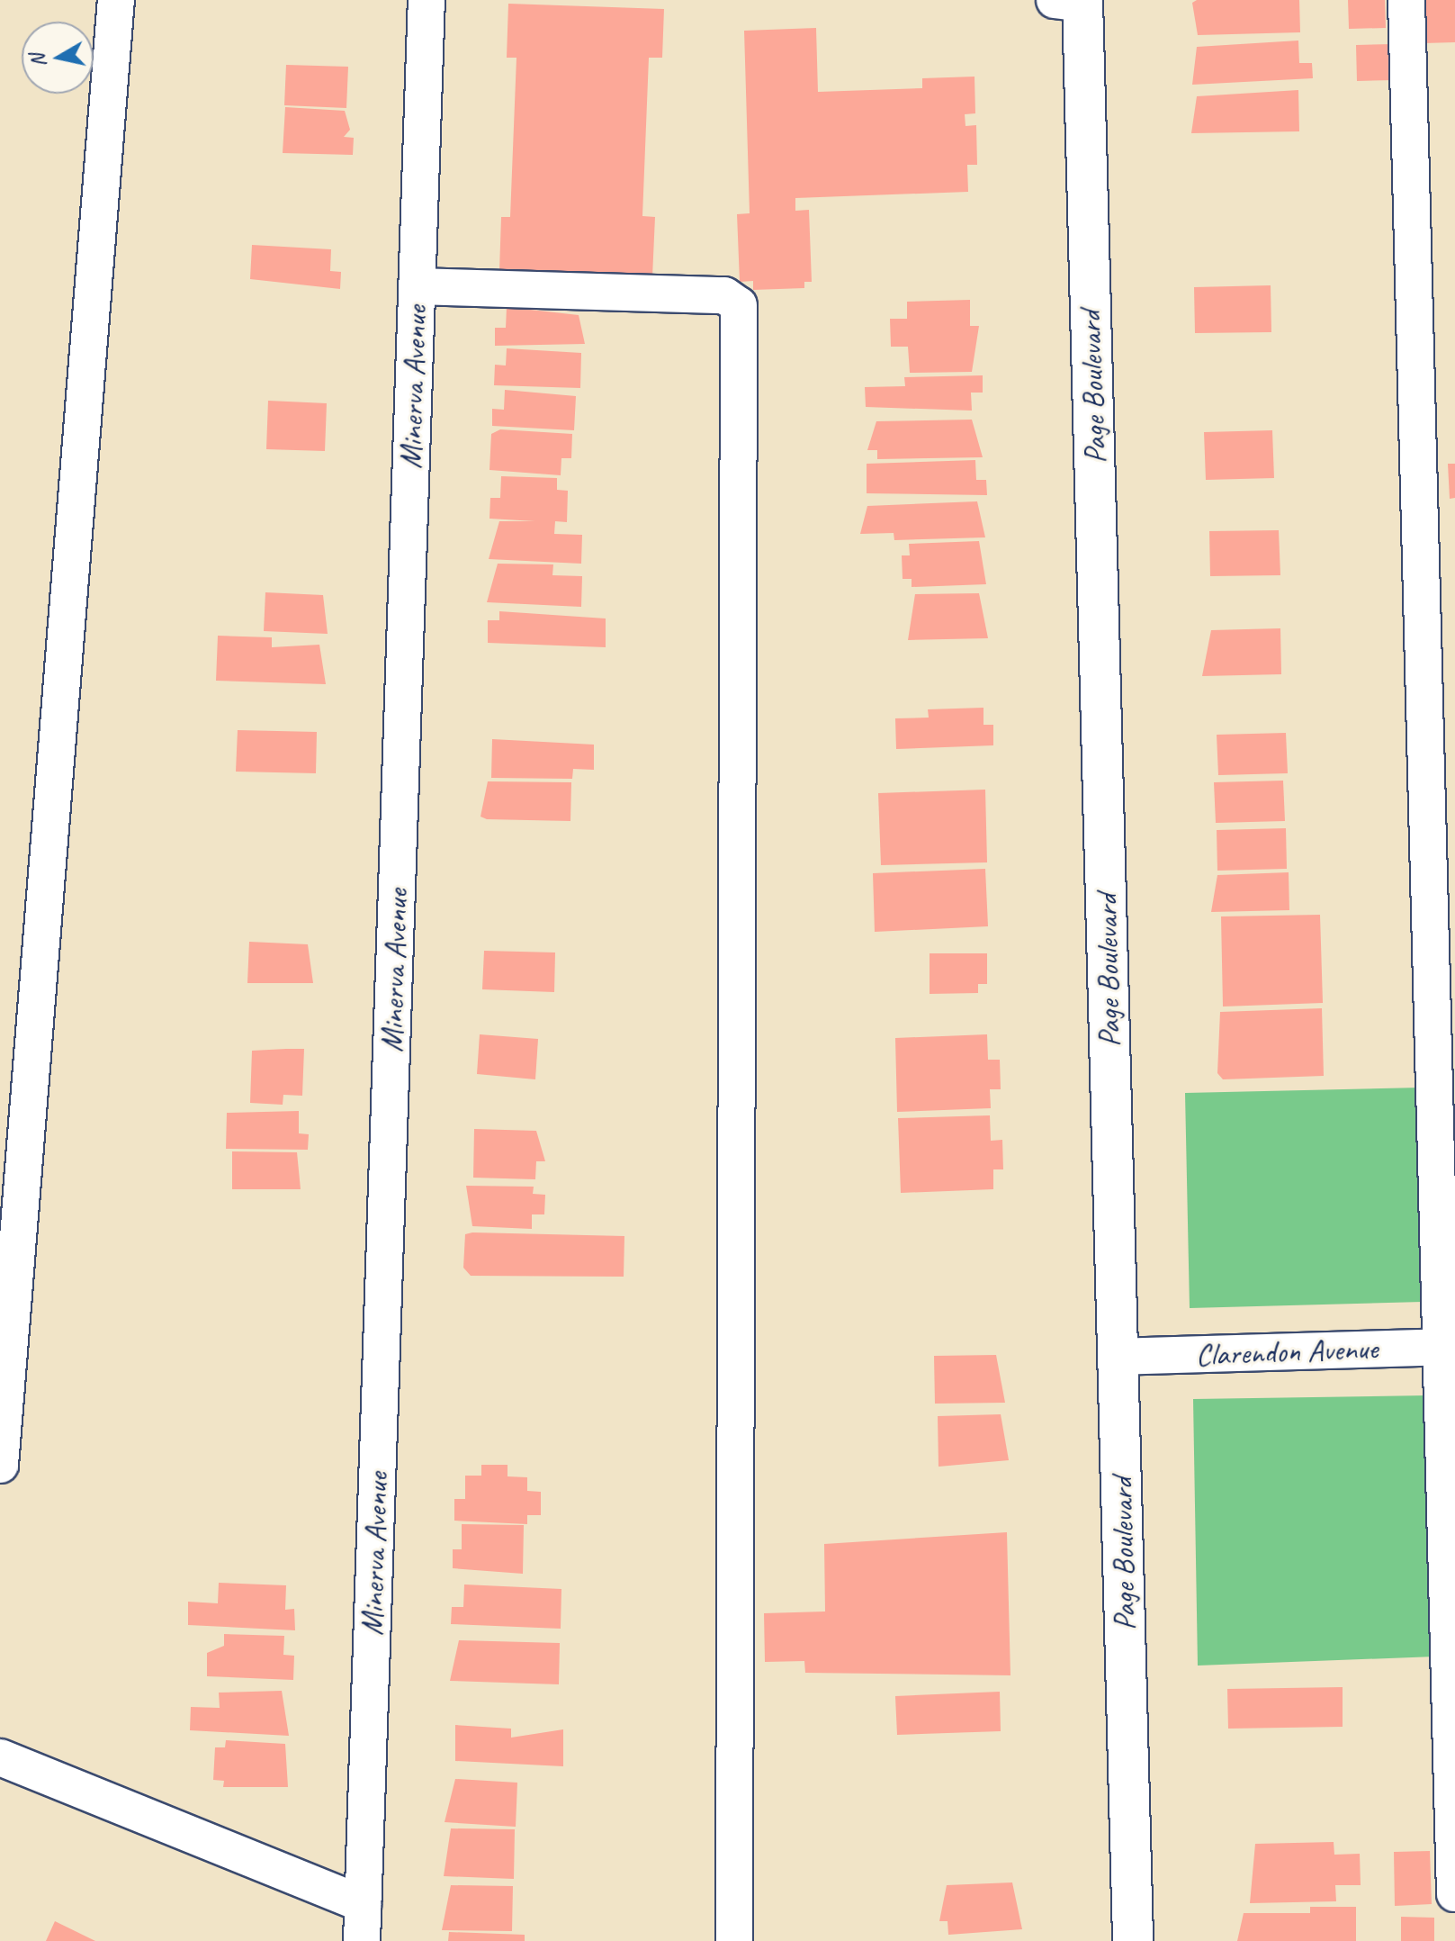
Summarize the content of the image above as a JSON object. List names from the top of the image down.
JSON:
{
  "streets": {
    "main road": ["Page Boulevard"],
    "street": ["Minerva Avenue", "Clarendon Avenue"]
  },
  "crossings": [
    ["Page Boulevard", "Clarendon Avenue"]
  ],
  "north": "left"
}
